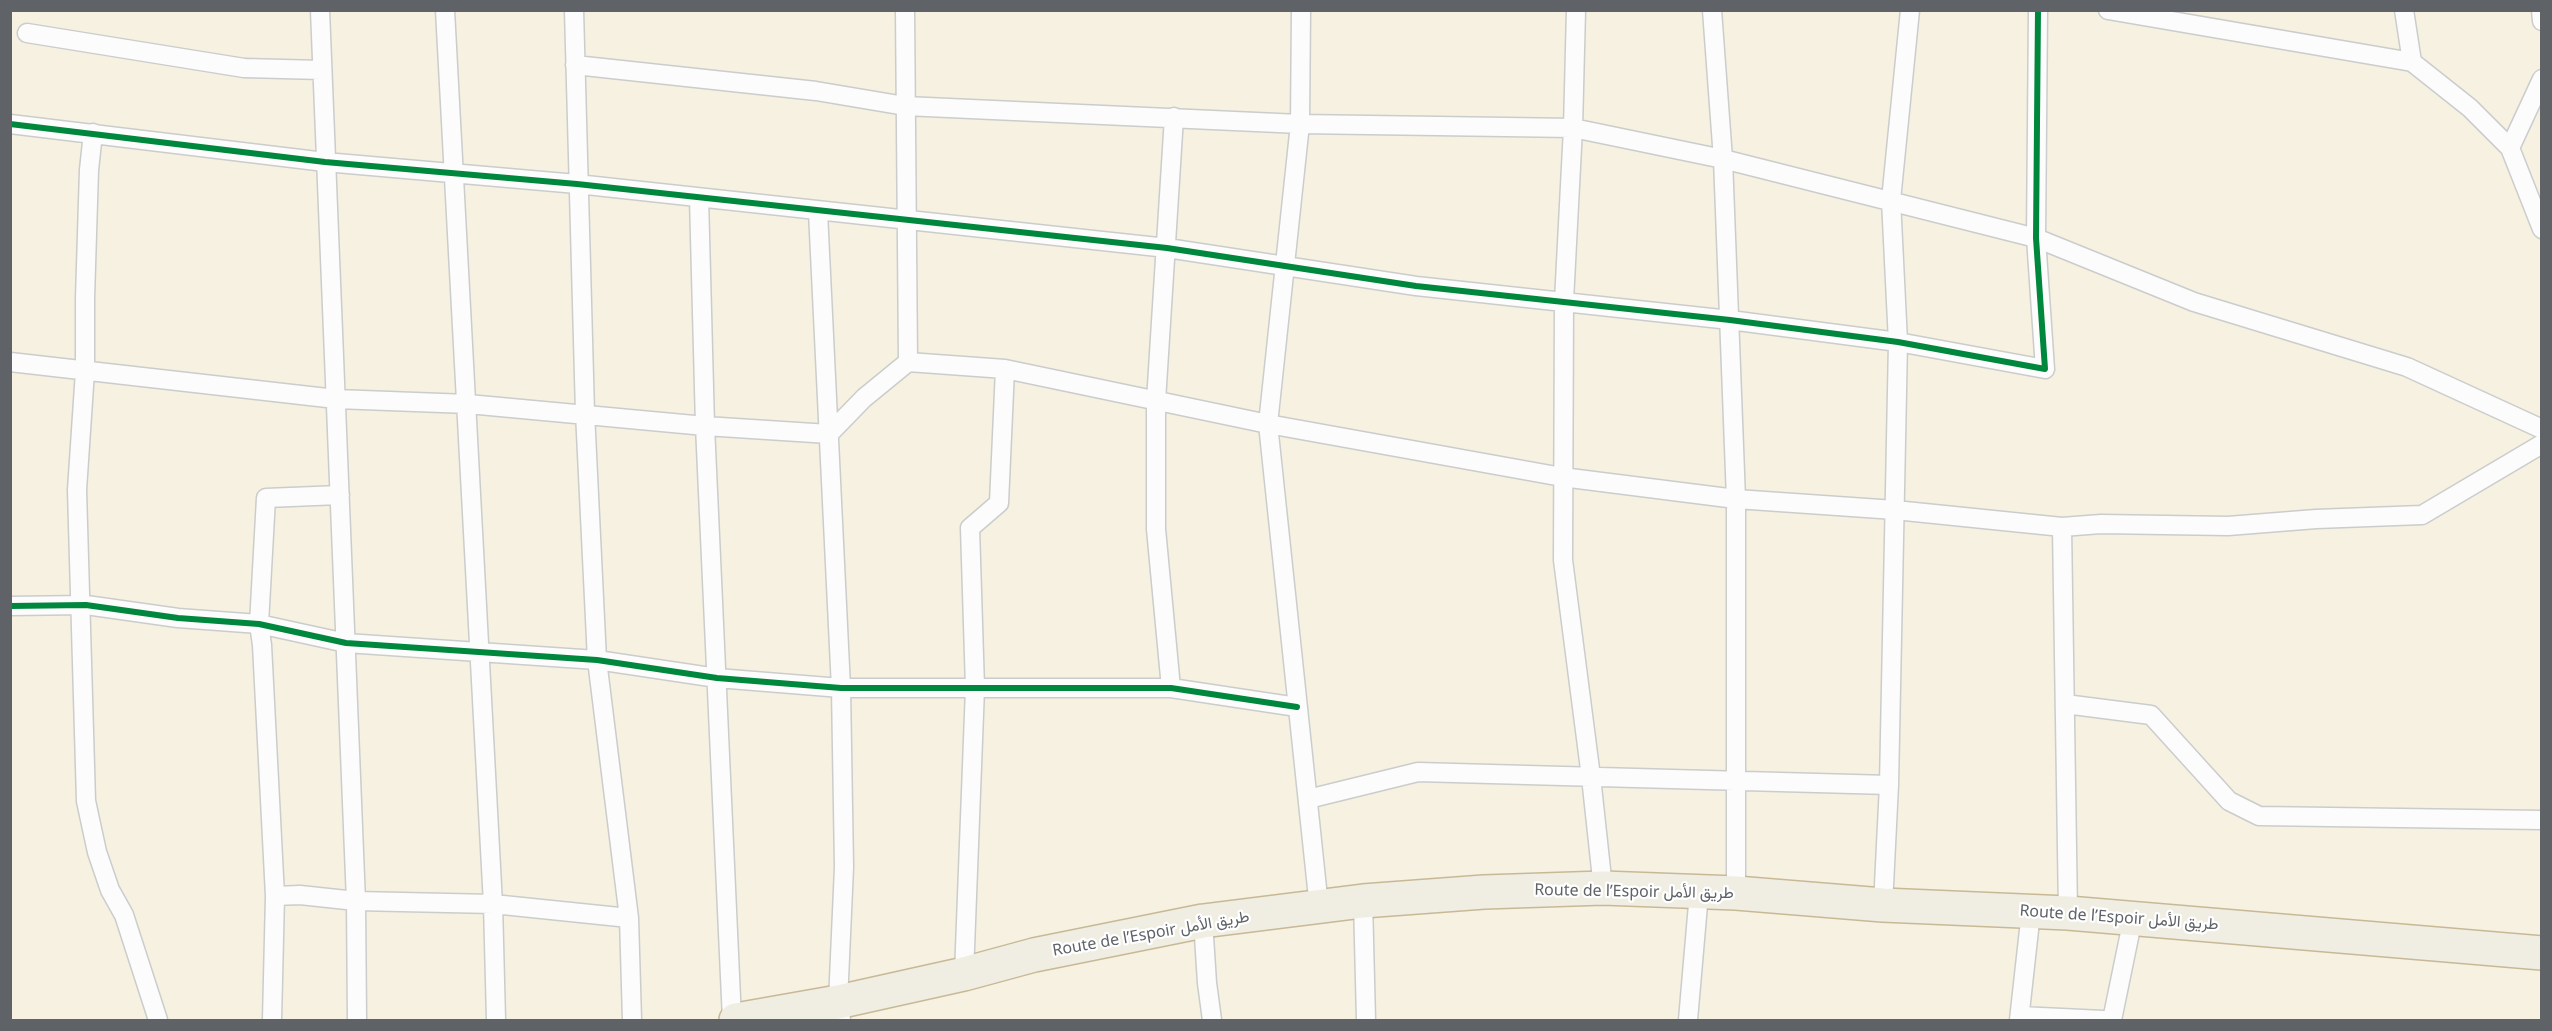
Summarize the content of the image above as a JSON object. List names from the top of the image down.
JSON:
{
  "streets": {
    "highway": ["Route de l’Espoir طريق الأمل"]
  }
}
